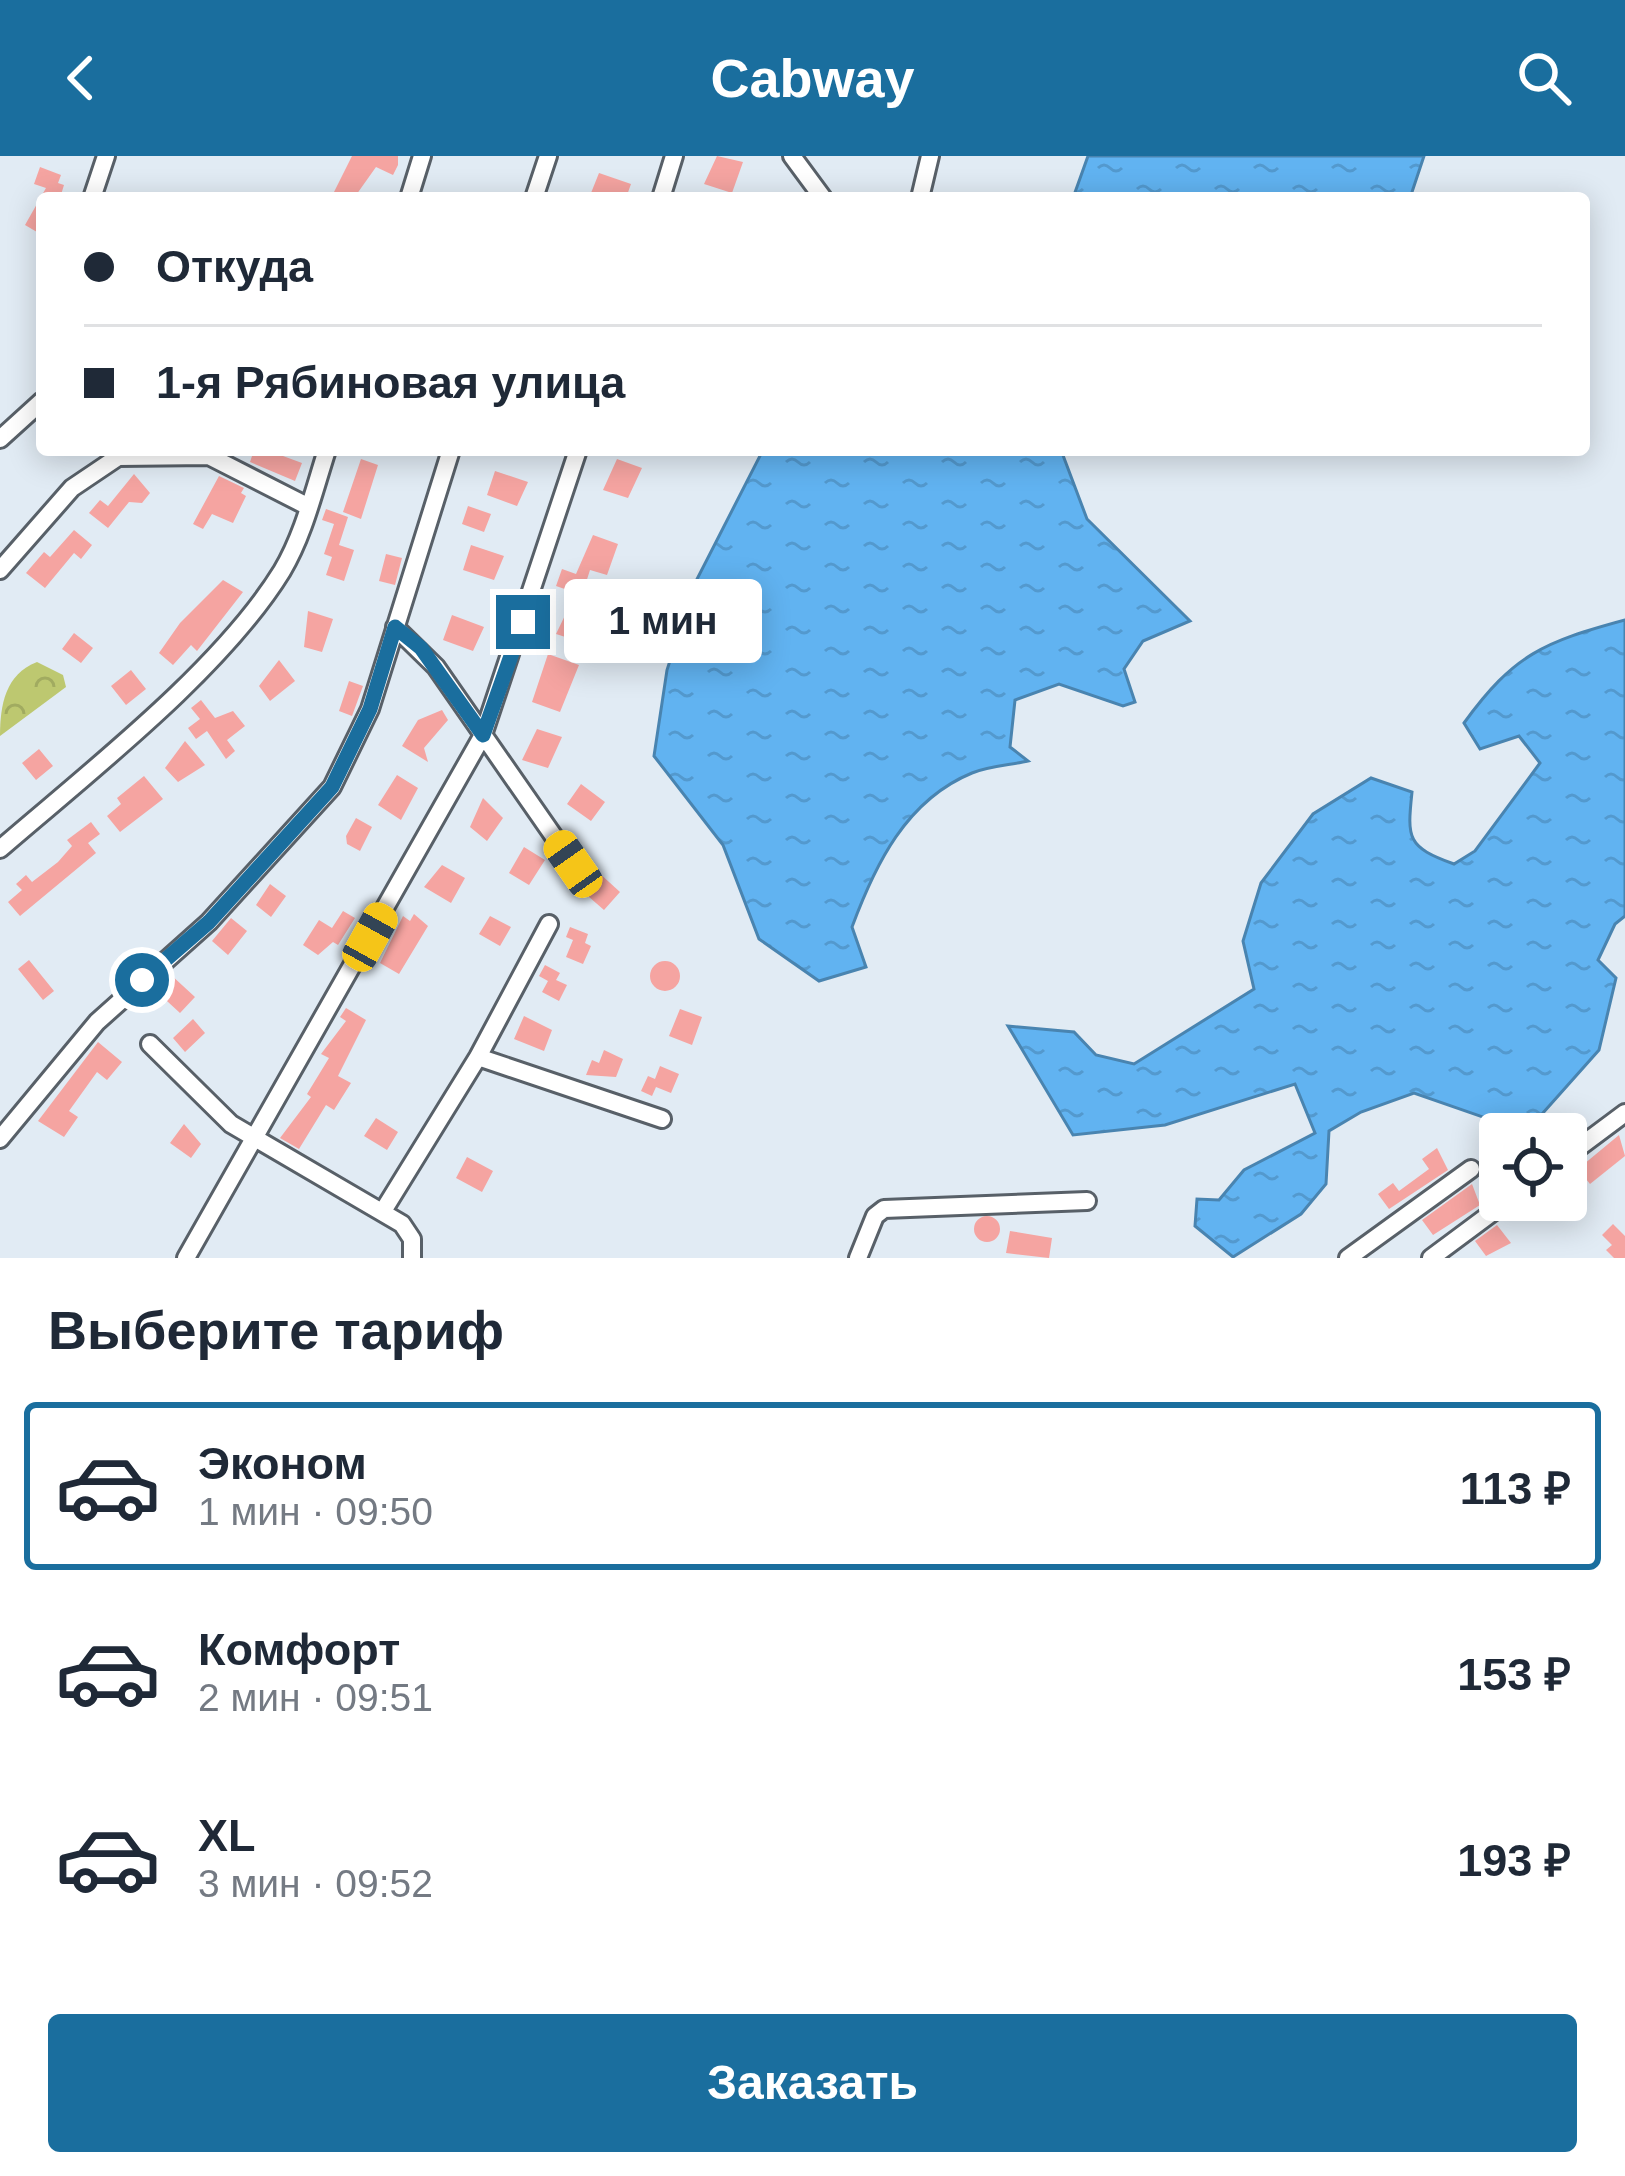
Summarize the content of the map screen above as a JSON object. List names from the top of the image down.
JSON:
{
  "page": {
    "header": "Cabway",
    "banner": ["Откуда", "1-я Рябиновая улица"],
    "bubble": "1 мин",
    "heading": "Выберите тариф",
    "list": [
      {
        "name": "Эконом",
        "note": "1 мин · 09:50",
        "value": "113 ₽"
      },
      {
        "name": "Комфорт",
        "note": "2 мин · 09:51",
        "value": "153 ₽"
      },
      {
        "name": "XL",
        "note": "3 мин · 09:52",
        "value": "193 ₽"
      }
    ],
    "buttons": "Заказать"
  }
}
